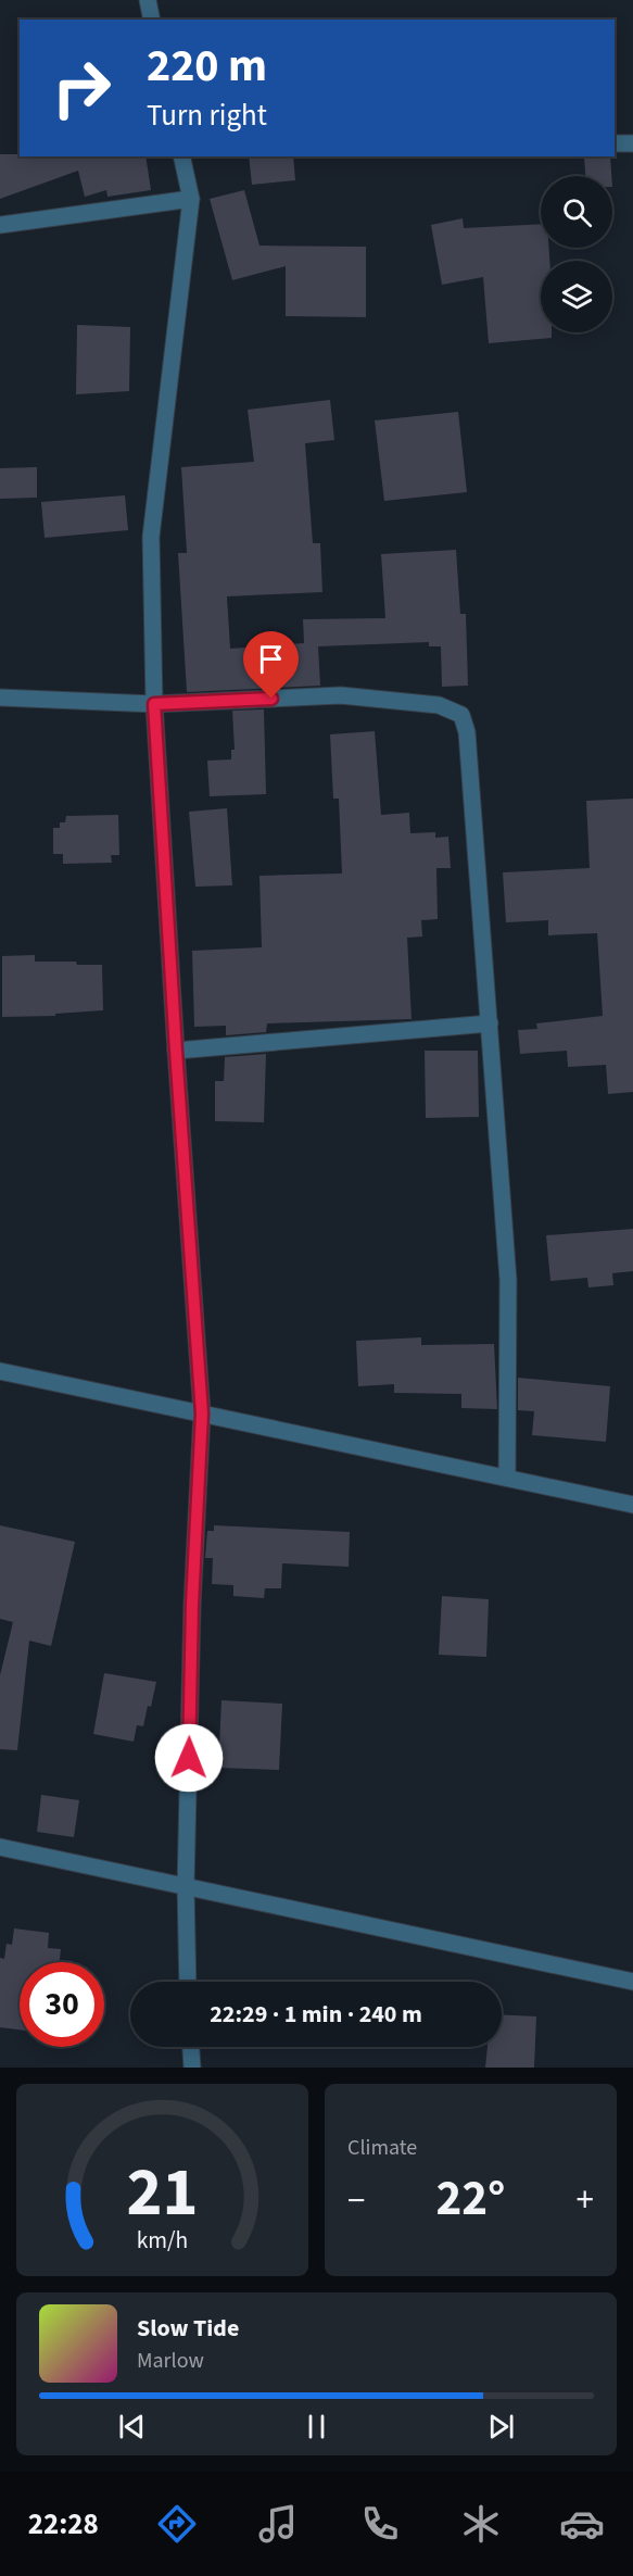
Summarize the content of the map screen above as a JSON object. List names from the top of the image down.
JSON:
{
  "page": {
    "turn": ["220 m", "Turn right"],
    "limit": "30",
    "trip": "22:29 · 1 min · 240 m",
    "tile": "Climate",
    "heat": ["−", "22°", "+"],
    "song": ["Slow Tide", "Marlow"],
    "tabs": "22:28",
    "gauge": ["21", "km/h"]
  }
}
